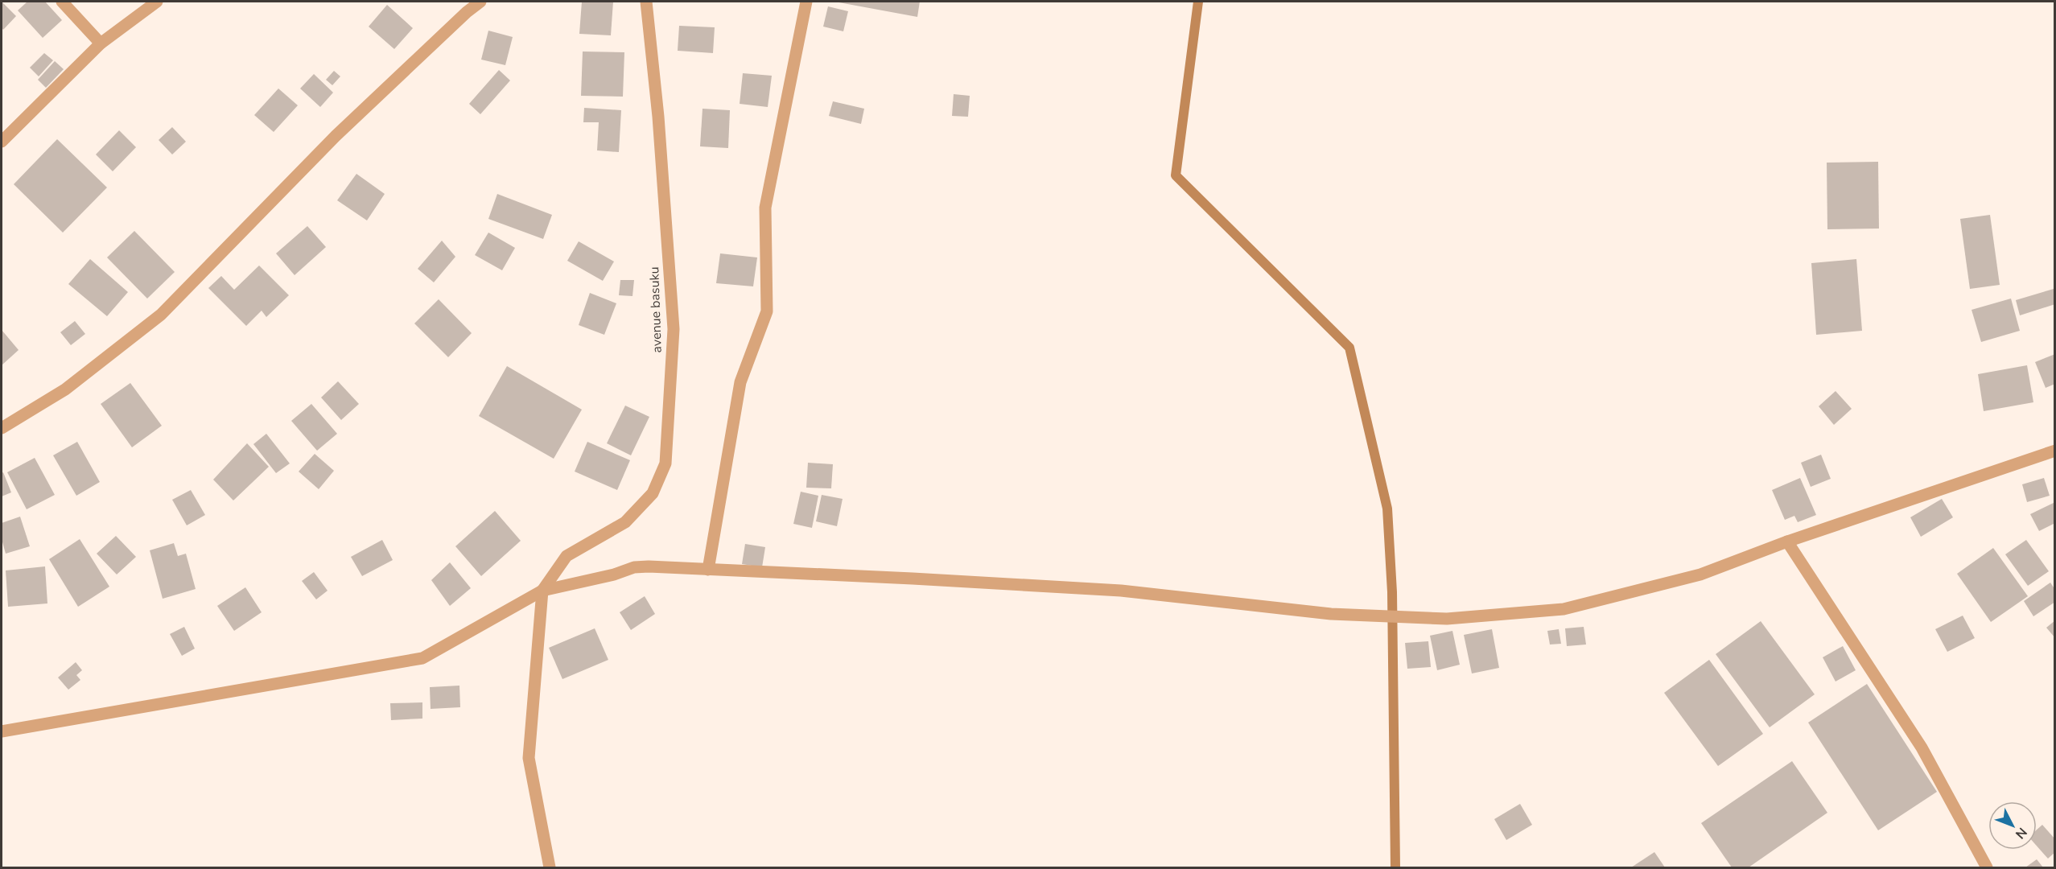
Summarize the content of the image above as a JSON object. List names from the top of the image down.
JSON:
{
  "streets": {
    "street": ["avenue basuku"]
  },
  "north": "bottom right"
}
